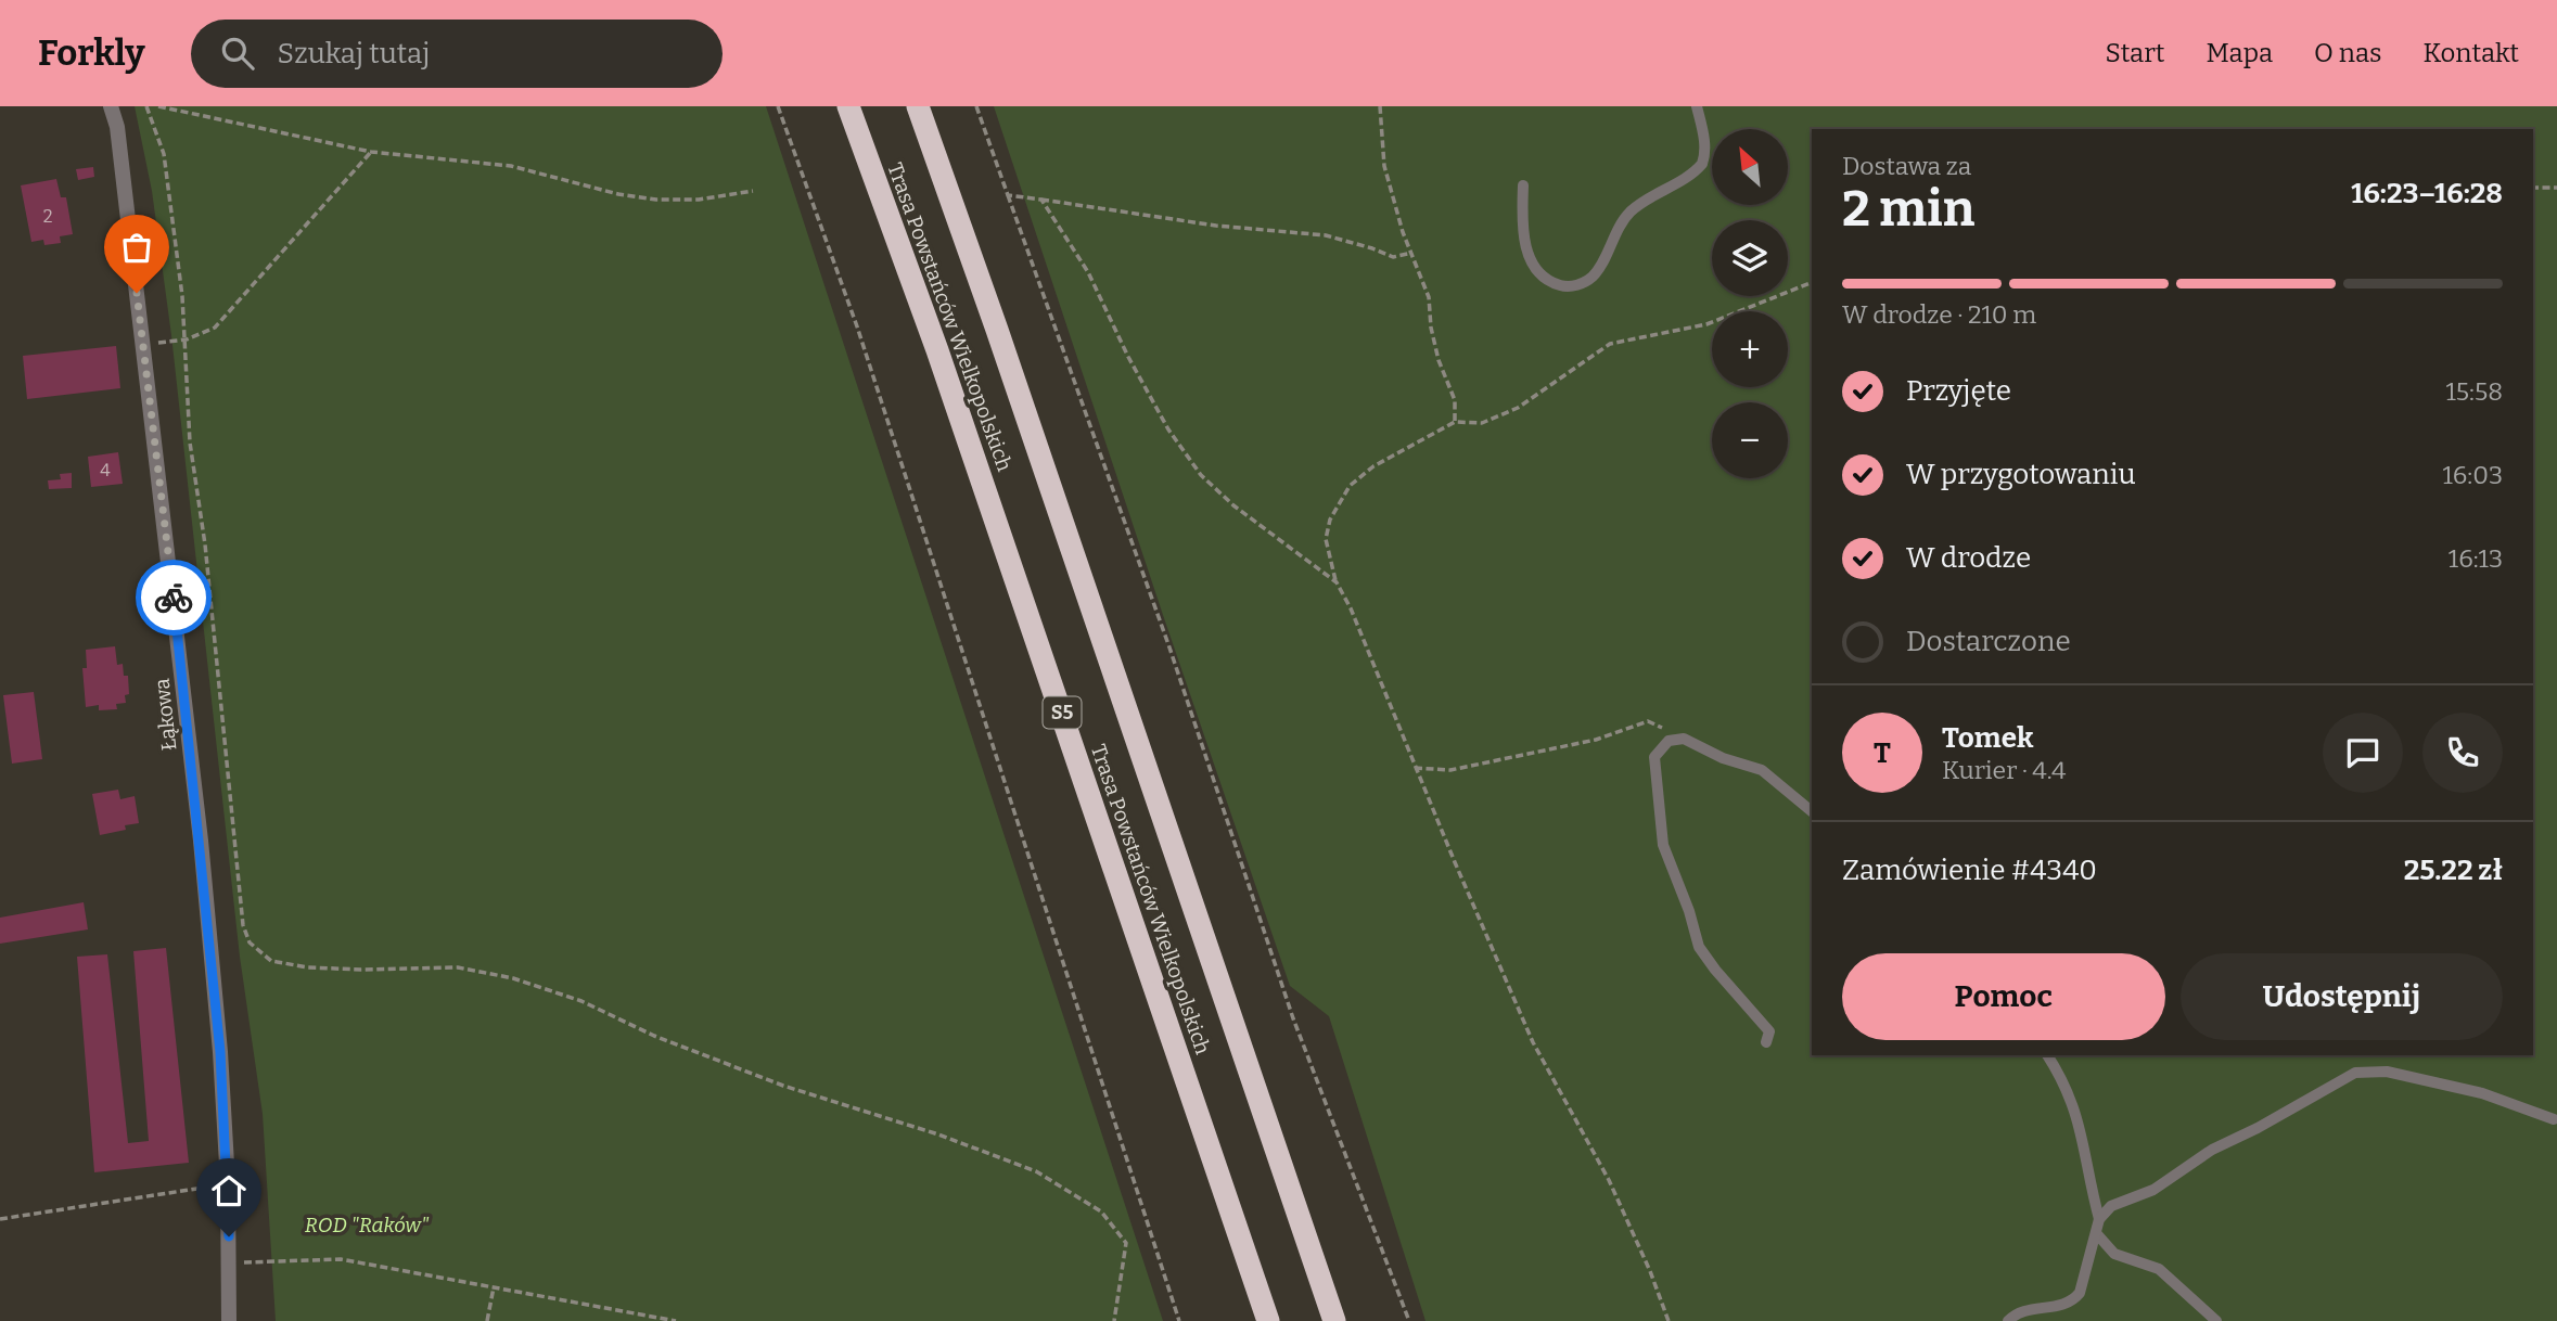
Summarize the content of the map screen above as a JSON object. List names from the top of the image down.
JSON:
{
  "streets": {
    "highway": ["Trasa Powstańców Wielkopolskich", "S5"],
    "street": ["Łąkowa"]
  },
  "parks": ["ROD \"Raków\""],
  "house_numbers": ["2", "4"],
  "north": "top left",
  "page": {
    "header": "Forkly",
    "search": "Szukaj tutaj",
    "nav": [
      "Start",
      "Mapa",
      "O nas",
      "Kontakt"
    ],
    "map_buttons": ["+", "−"],
    "heading": ["2 min", "Dostawa za", "16:23–16:28"],
    "panel": [
      "Tomek",
      "Kurier · 4.4",
      "Zamówienie #4340",
      "25.22 zł"
    ],
    "bar": "W drodze · 210 m",
    "list": [
      ["Przyjęte", "15:58"],
      ["W przygotowaniu", "16:03"],
      ["W drodze", "16:13"],
      "Dostarczone"
    ],
    "round": "T",
    "buttons": ["Pomoc", "Udostępnij"]
  }
}
